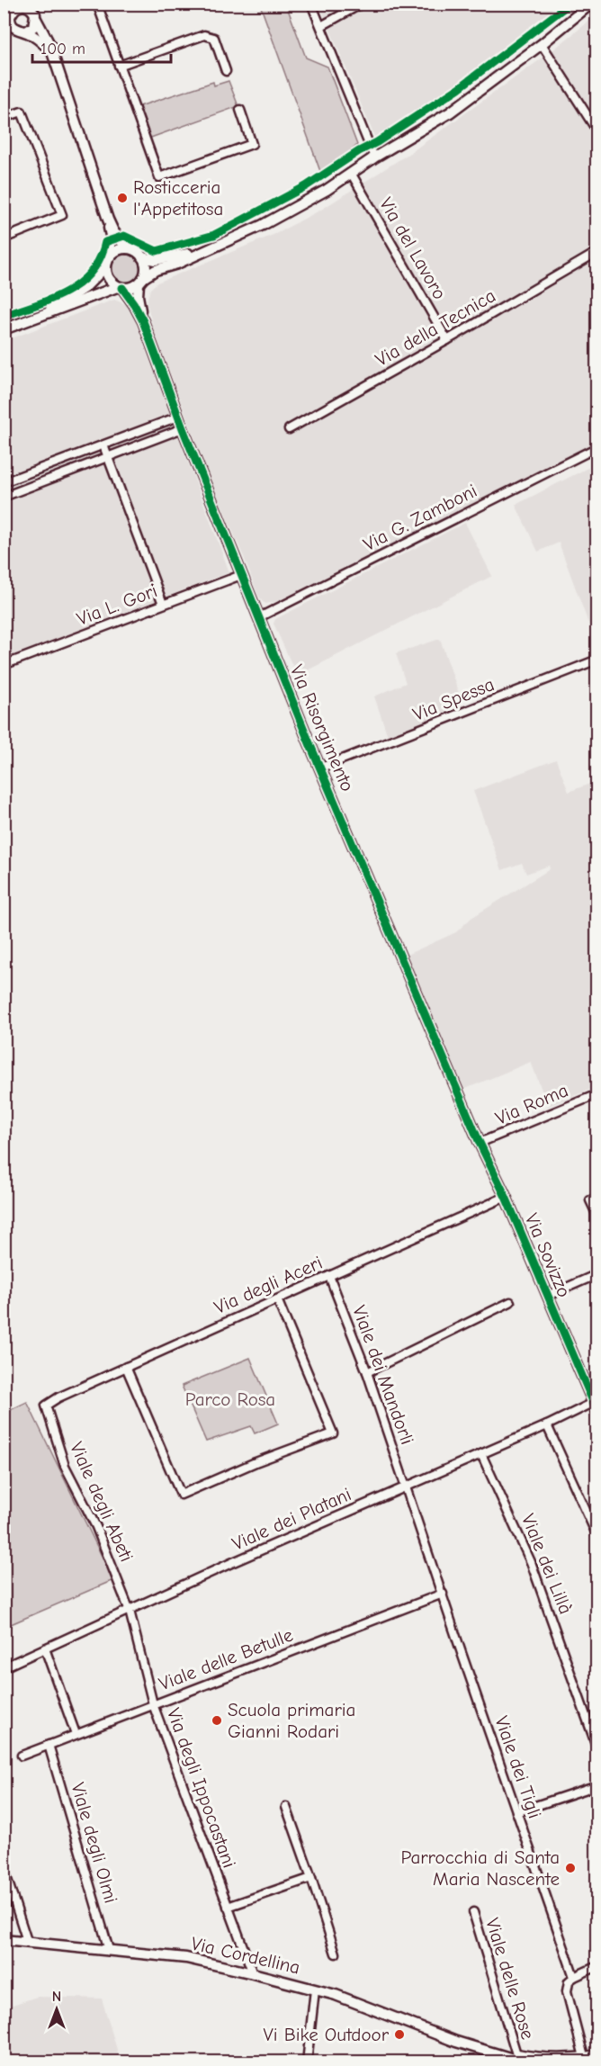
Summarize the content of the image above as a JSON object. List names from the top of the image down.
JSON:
{
  "streets": {
    "street": [
      "Via del Lavoro",
      "Via della Tecnica",
      "Via G. Zamboni",
      "Via L. Gori",
      "Via Spessa",
      "Via Risorgimento",
      "Via Roma",
      "Via Sovizzo",
      "Via degli Aceri",
      "Viale dei Mandorli",
      "Viale degli Abeti",
      "Viale dei Platani",
      "Viale dei Lillà",
      "Viale delle Betulle",
      "Viale dei Tigli",
      "Via degli Ippocastani",
      "Viale degli Olmi",
      "Via Cordellina",
      "Viale delle Rose"
    ]
  },
  "crossings": [
    ["Via del Lavoro", "Via della Tecnica"],
    ["Via G. Zamboni", "Via Risorgimento"],
    ["Via L. Gori", "Via Risorgimento"],
    ["Via Spessa", "Via Risorgimento"],
    ["Via Risorgimento", "Via Roma"],
    ["Via Risorgimento", "Via Sovizzo"],
    ["Via Roma", "Via Sovizzo"],
    ["Via Sovizzo", "Via degli Aceri"],
    ["Via Sovizzo", "Viale dei Platani"],
    ["Via degli Aceri", "Viale dei Mandorli"],
    ["Via degli Aceri", "Viale degli Abeti"],
    ["Viale dei Mandorli", "Viale dei Platani"],
    ["Viale dei Mandorli", "Viale dei Tigli"],
    ["Viale degli Abeti", "Viale dei Platani"],
    ["Viale degli Abeti", "Via degli Ippocastani"],
    ["Viale dei Platani", "Viale dei Lillà"],
    ["Viale dei Platani", "Viale dei Tigli"],
    ["Viale dei Platani", "Via degli Ippocastani"],
    ["Viale delle Betulle", "Viale dei Tigli"],
    ["Viale delle Betulle", "Via degli Ippocastani"],
    ["Viale delle Betulle", "Viale degli Olmi"],
    ["Via degli Ippocastani", "Via Cordellina"],
    ["Viale degli Olmi", "Via Cordellina"],
    ["Via Cordellina", "Viale delle Rose"]
  ],
  "parks": ["Parco Rosa"],
  "places": [
    "Rosticceria l'Appetitosa",
    "Scuola primaria Gianni Rodari",
    "Parrocchia di Santa Maria Nascente",
    "Vi Bike Outdoor"
  ],
  "scale_bar": "100 m",
  "north": "top"
}
